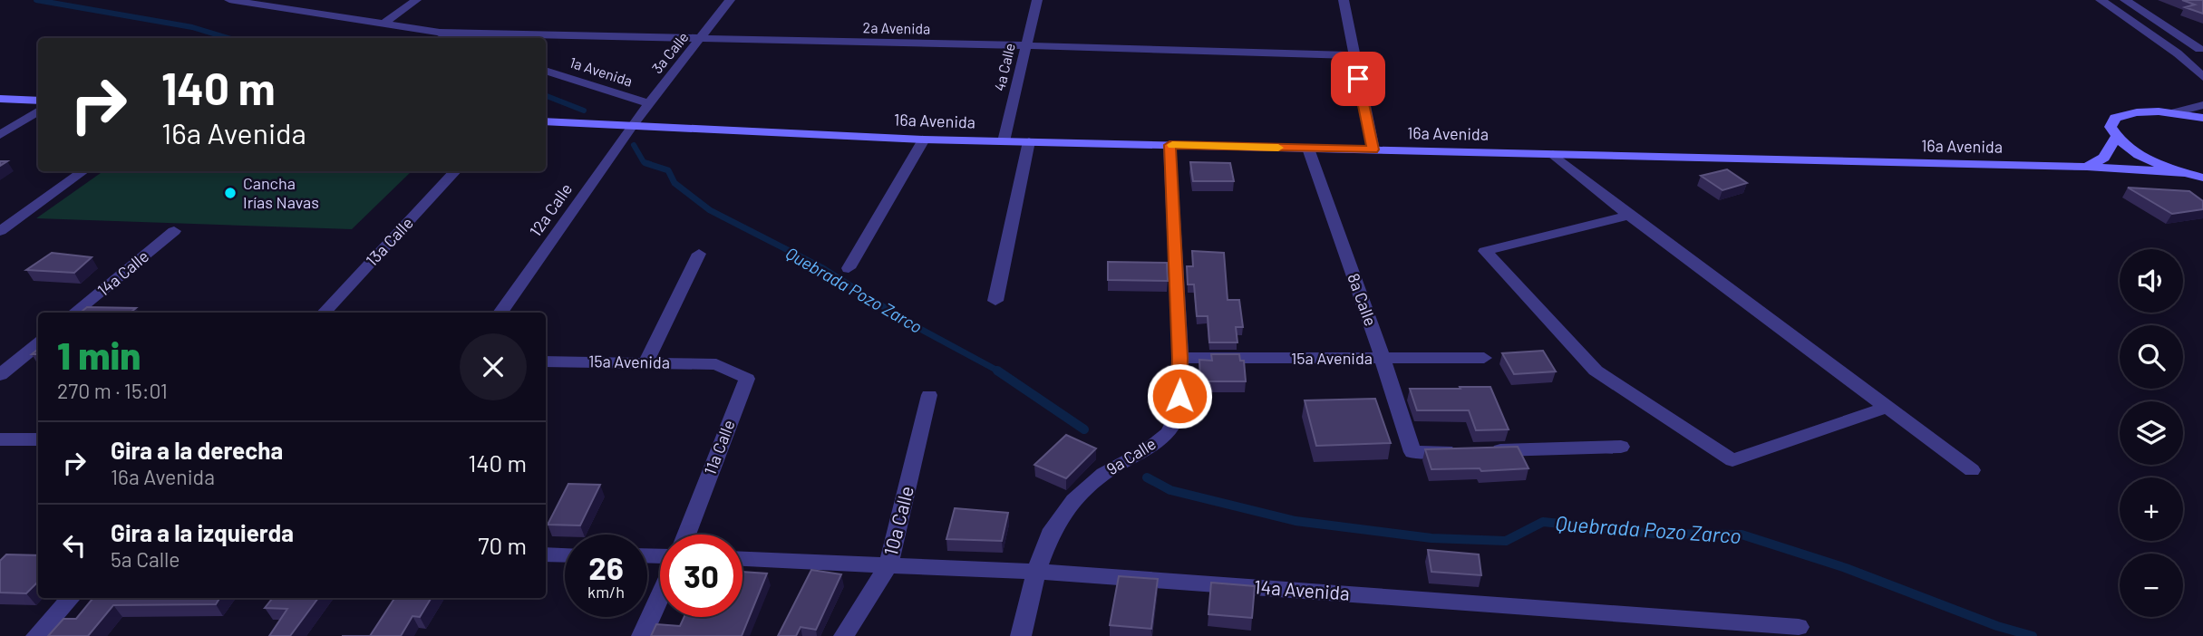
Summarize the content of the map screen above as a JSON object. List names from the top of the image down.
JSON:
{
  "streets": {
    "street": [
      "2a Avenida",
      "3a Calle",
      "4a Calle",
      "1a Avenida",
      "16a Avenida",
      "12a Calle",
      "13a Calle",
      "14a Calle",
      "8a Calle",
      "15a Avenida",
      "11a Calle",
      "9a Calle",
      "10a Calle",
      "14a Avenida"
    ]
  },
  "crossings": [
    ["2a Avenida", "3a Calle"],
    ["2a Avenida", "4a Calle"],
    ["3a Calle", "1a Avenida"],
    ["3a Calle", "16a Avenida"],
    ["3a Calle", "12a Calle"],
    ["4a Calle", "16a Avenida"],
    ["16a Avenida", "12a Calle"],
    ["16a Avenida", "8a Calle"],
    ["16a Avenida", "9a Calle"],
    ["8a Calle", "15a Avenida"],
    ["15a Avenida", "11a Calle"],
    ["15a Avenida", "9a Calle"],
    ["9a Calle", "14a Avenida"],
    ["10a Calle", "14a Avenida"]
  ],
  "water": ["Quebrada Pozo Zarco"],
  "places": ["Cancha Irías Navas"],
  "page": {
    "turn": ["140 m", "16a Avenida"],
    "map_buttons": ["+", "−"],
    "heading": ["1 min", "270 m · 15:01"],
    "list": [
      {
        "name": "Gira a la derecha",
        "note": "16a Avenida",
        "value": "140 m"
      },
      {
        "name": "Gira a la izquierda",
        "note": "5a Calle",
        "value": "70 m"
      }
    ],
    "speed": "26 km/h",
    "limit": "30"
  }
}
